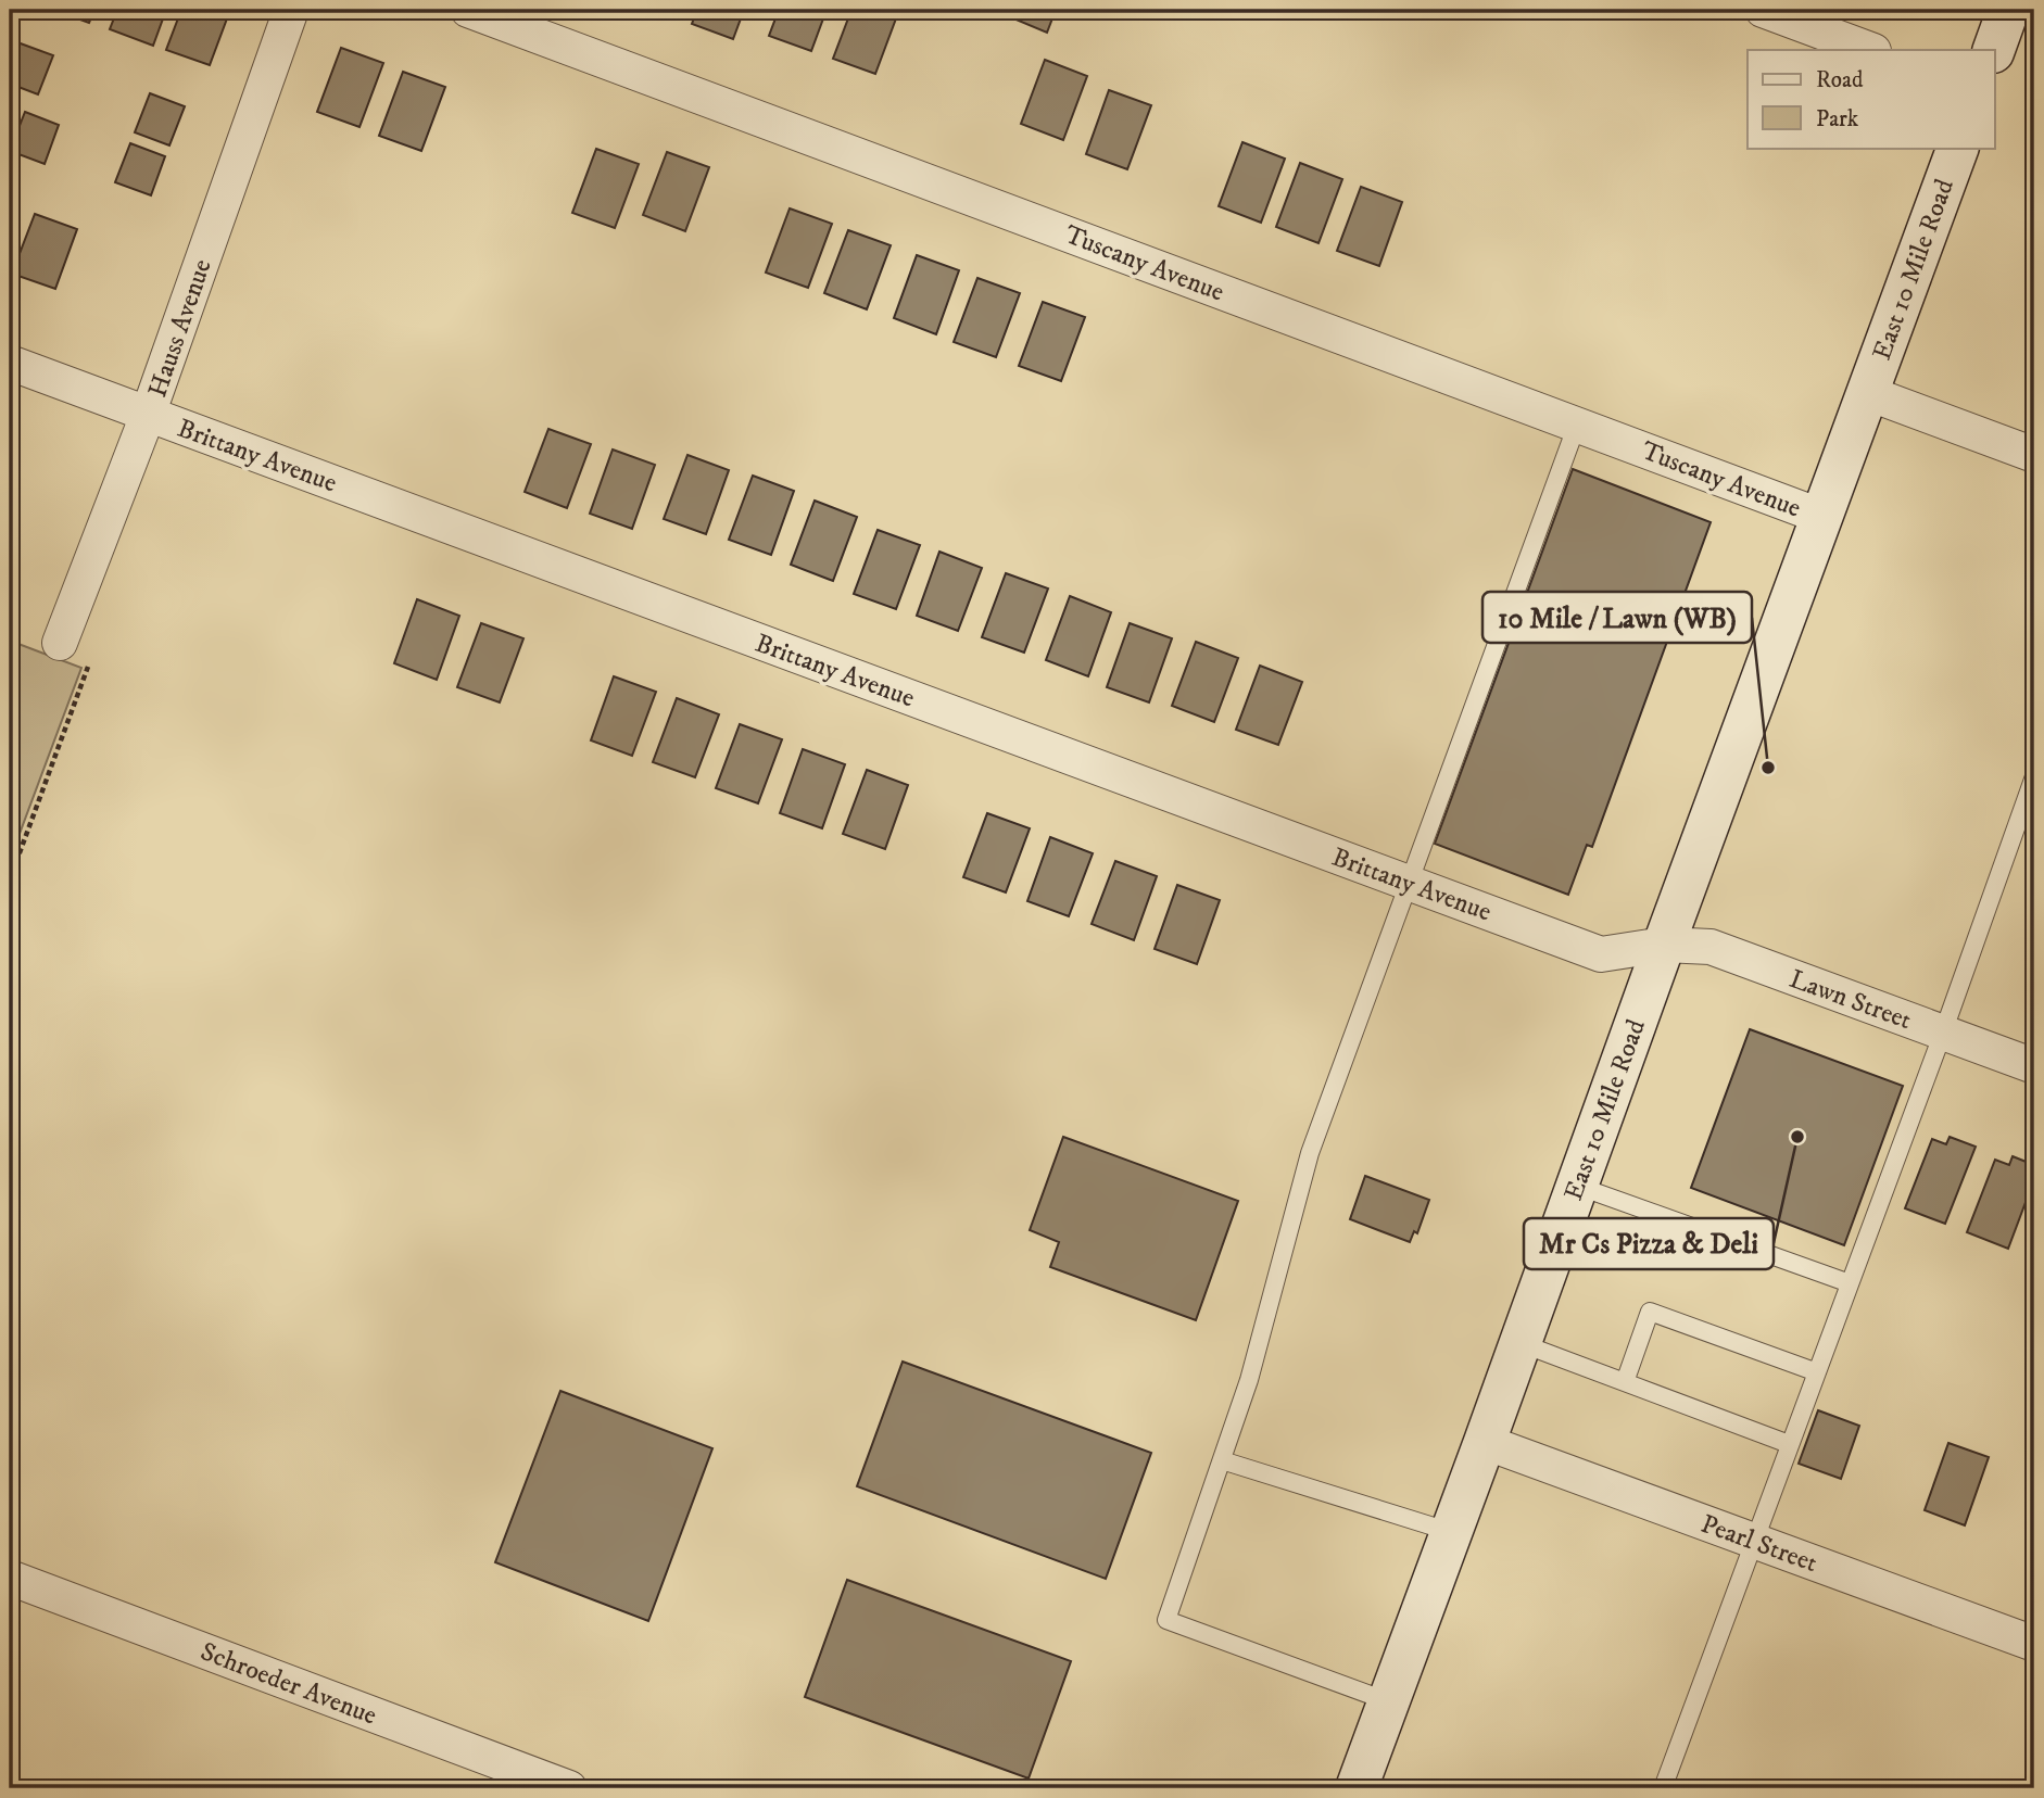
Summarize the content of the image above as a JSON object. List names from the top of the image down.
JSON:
{
  "streets": {
    "main road": ["East 10 Mile Road"],
    "street": [
      "Tuscany Avenue",
      "Hauss Avenue",
      "Brittany Avenue",
      "Lawn Street",
      "Pearl Street",
      "Schroeder Avenue"
    ]
  },
  "crossings": [
    ["Tuscany Avenue", "East 10 Mile Road"],
    ["East 10 Mile Road", "Brittany Avenue"],
    ["East 10 Mile Road", "Lawn Street"],
    ["East 10 Mile Road", "Pearl Street"],
    ["Hauss Avenue", "Brittany Avenue"],
    ["Brittany Avenue", "Lawn Street"]
  ],
  "places": ["10 Mile / Lawn (WB)", "Mr Cs Pizza & Deli"],
  "legend": ["Road", "Park"]
}
